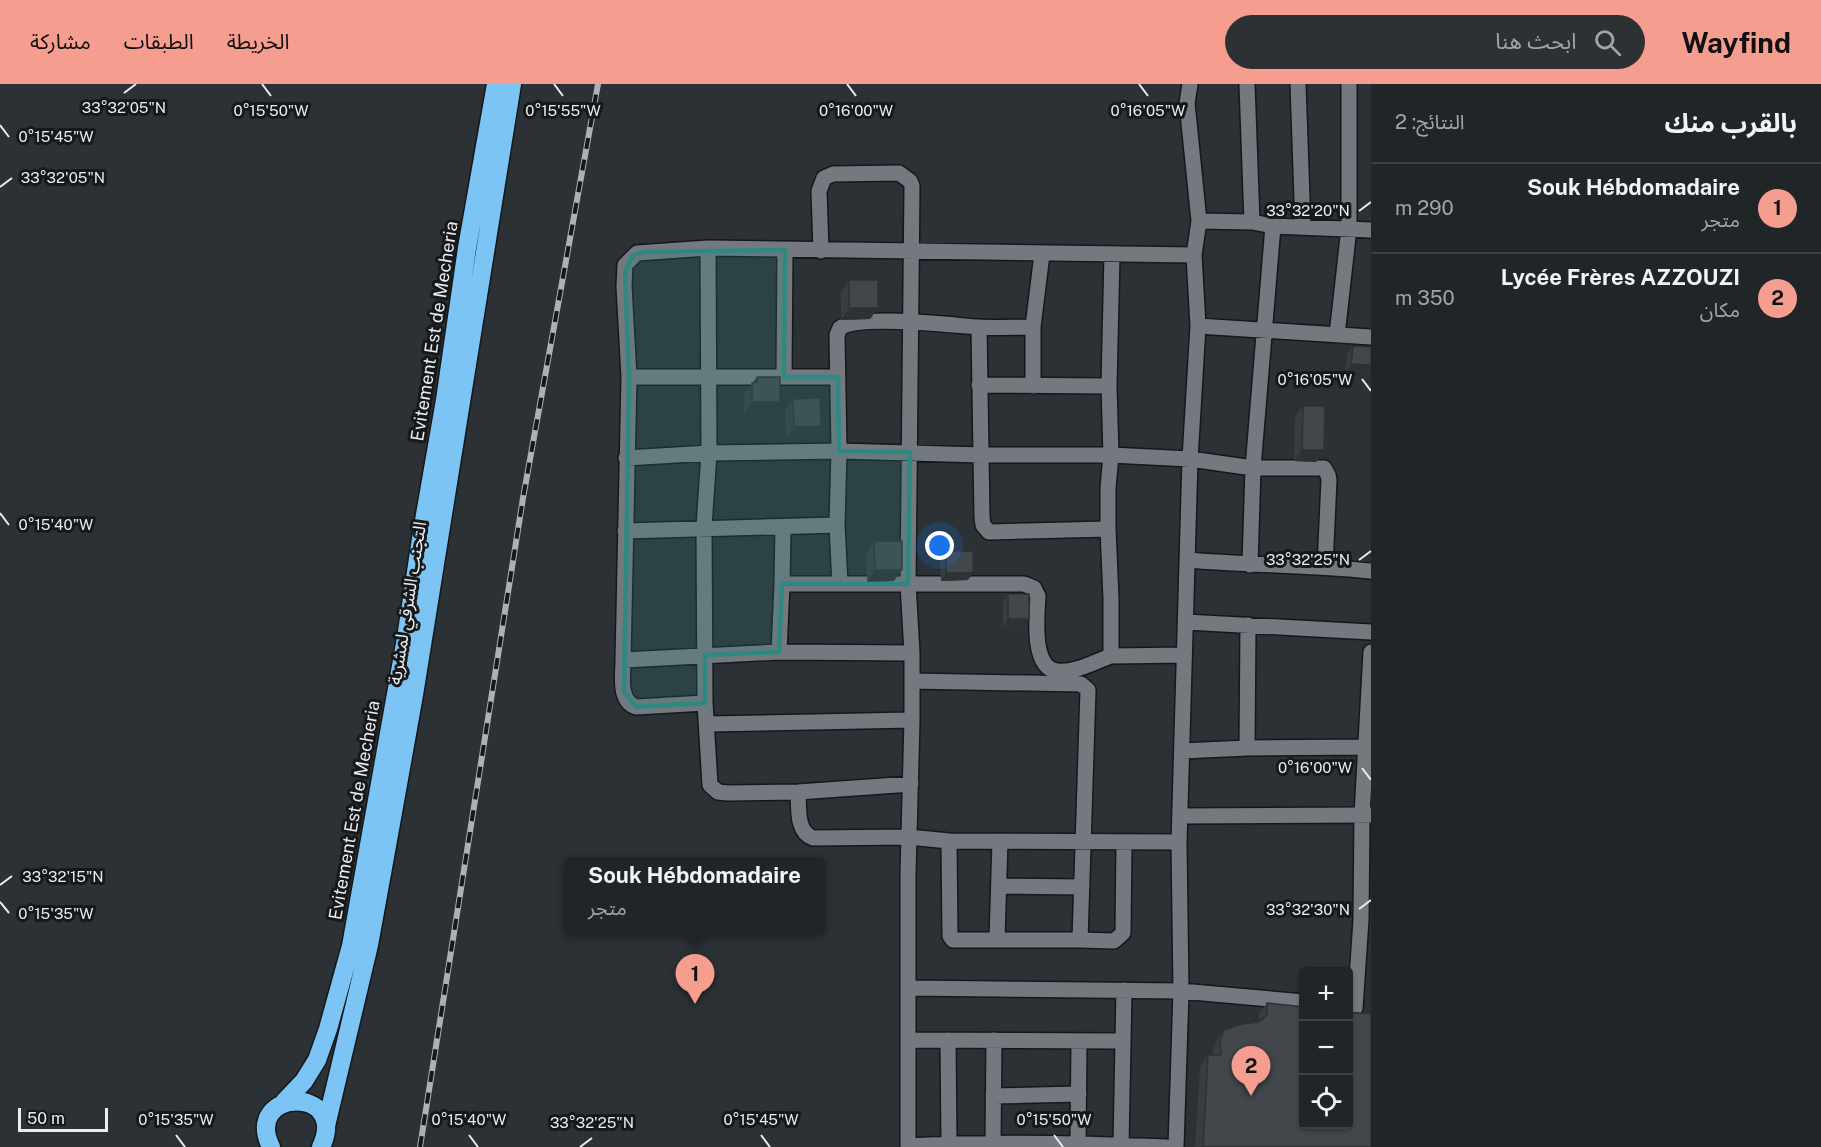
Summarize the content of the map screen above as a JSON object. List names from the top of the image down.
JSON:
{
  "streets": {
    "highway": ["Evitement Est de Mecheria", "التجنب الشرقي لمشرية"]
  },
  "scale_bar": "50 m",
  "page": {
    "header": "Wayfind",
    "search": "ابحث هنا",
    "nav": ["الخريطة", "الطبقات", "مشاركة"],
    "heading": ["بالقرب منك", "النتائج: 2"],
    "list": [
      {
        "mark": "1",
        "name": "Souk Hébdomadaire",
        "note": "متجر",
        "value": "290 m"
      },
      {
        "mark": "2",
        "name": "Lycée Frères AZZOUZI",
        "note": "مكان",
        "value": "350 m"
      }
    ],
    "popup": ["Souk Hébdomadaire", "متجر"],
    "pins": ["1", "2"],
    "map_buttons": ["+", "−"],
    "scale": "50 m"
  },
  "coordinates": [
    "33°32'05\"N",
    "0°15'50\"W",
    "0°15'55\"W",
    "0°16'05\"W",
    "0°16'00\"W",
    "0°15'45\"W",
    "33°32'20\"N",
    "0°15'40\"W",
    "33°32'25\"N",
    "33°32'15\"N",
    "33°32'30\"N",
    "0°15'35\"W"
  ]
}
